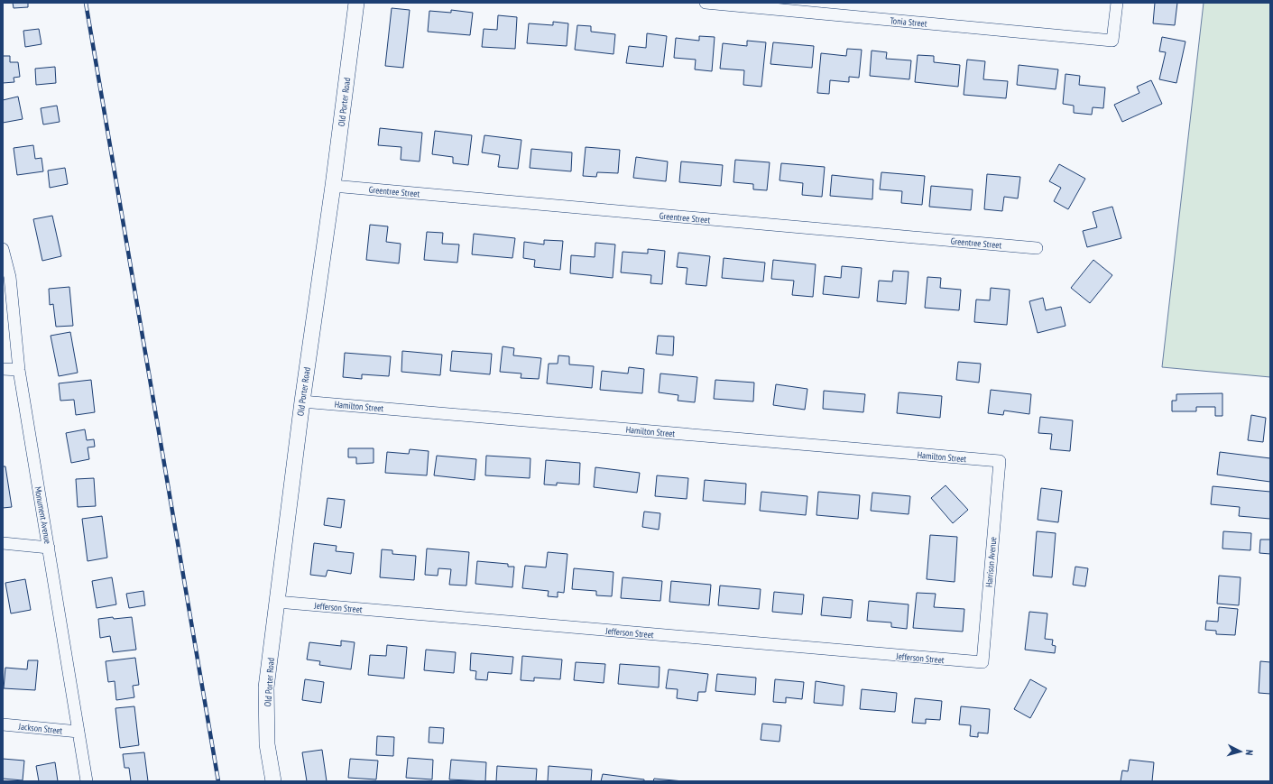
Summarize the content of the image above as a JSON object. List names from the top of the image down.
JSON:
{
  "streets": {
    "street": [
      "Tonia Street",
      "Old Porter Road",
      "Greentree Street",
      "Hamilton Street",
      "Monument Avenue",
      "Harrison Avenue",
      "Jefferson Street",
      "Jackson Street"
    ]
  },
  "crossings": [
    ["Old Porter Road", "Greentree Street"],
    ["Old Porter Road", "Hamilton Street"],
    ["Old Porter Road", "Jefferson Street"],
    ["Hamilton Street", "Harrison Avenue"],
    ["Monument Avenue", "Jackson Street"],
    ["Harrison Avenue", "Jefferson Street"]
  ],
  "north": "right"
}
